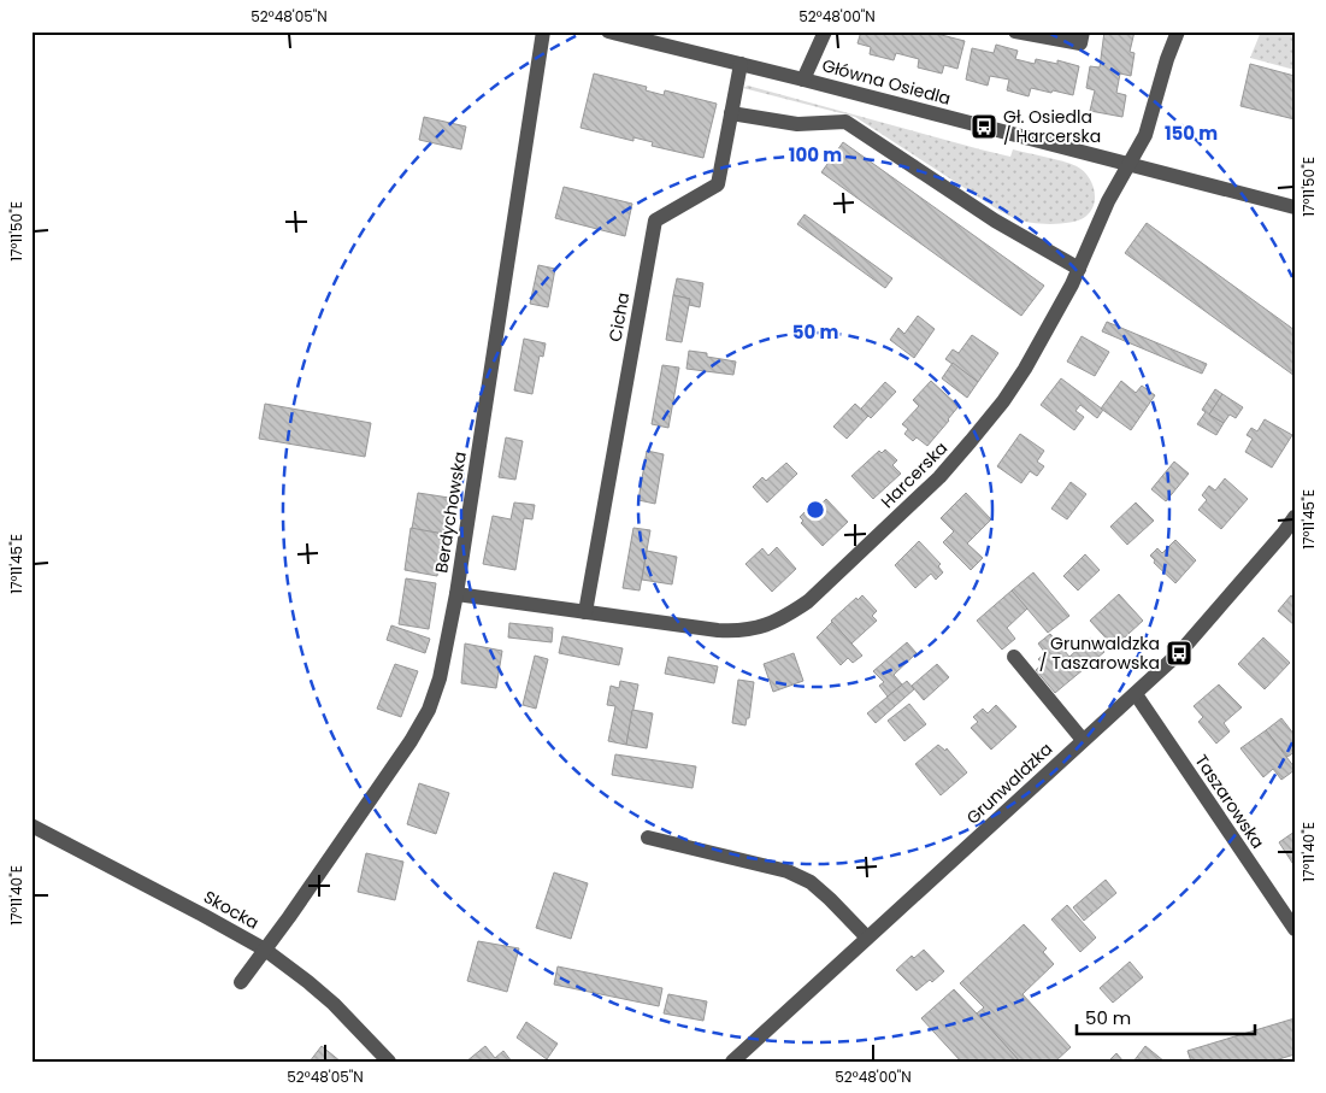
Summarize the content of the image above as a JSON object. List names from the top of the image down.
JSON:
{
  "streets": {
    "street": [
      "Główna Osiedla",
      "Cicha",
      "Harcerska",
      "Berdychowska",
      "Grunwaldzka",
      "Taszarowska",
      "Skocka"
    ]
  },
  "crossings": [
    ["Główna Osiedla", "Cicha"],
    ["Główna Osiedla", "Harcerska"],
    ["Cicha", "Harcerska"],
    ["Harcerska", "Berdychowska"],
    ["Berdychowska", "Skocka"],
    ["Grunwaldzka", "Taszarowska"]
  ],
  "places": {
    "bus stop": ["Gł. Osiedla / Harcerska", "Grunwaldzka / Taszarowska"]
  },
  "scale_bar": "50 m",
  "coordinates": [
    "52°48'05\"N",
    "52°48'00\"N",
    "17°11'50\"E",
    "17°11'45\"E",
    "17°11'40\"E"
  ],
  "rings": ["150 m", "100 m", "50 m"]
}
